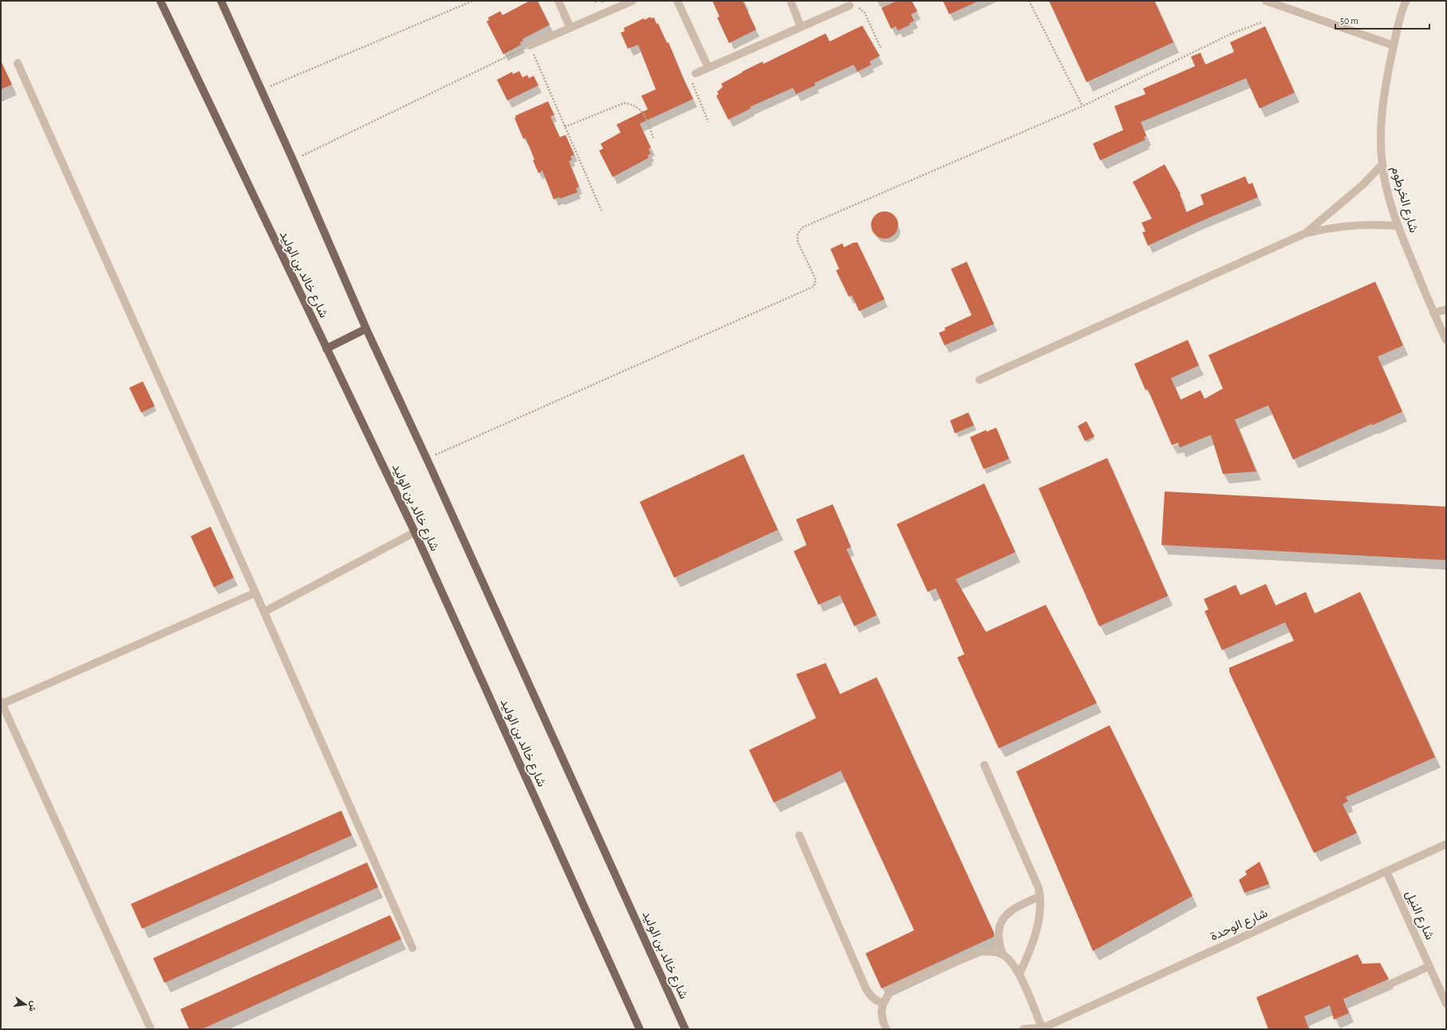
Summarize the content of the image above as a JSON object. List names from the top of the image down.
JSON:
{
  "streets": {
    "main road": ["شارع خالد بن الوليد"],
    "street": ["شارع الخرطوم", "شارع النيل", "شارع الوحدة"]
  },
  "crossings": [
    ["شارع النيل", "شارع الوحدة"]
  ],
  "scale_bar": "50 m",
  "north": "right"
}
